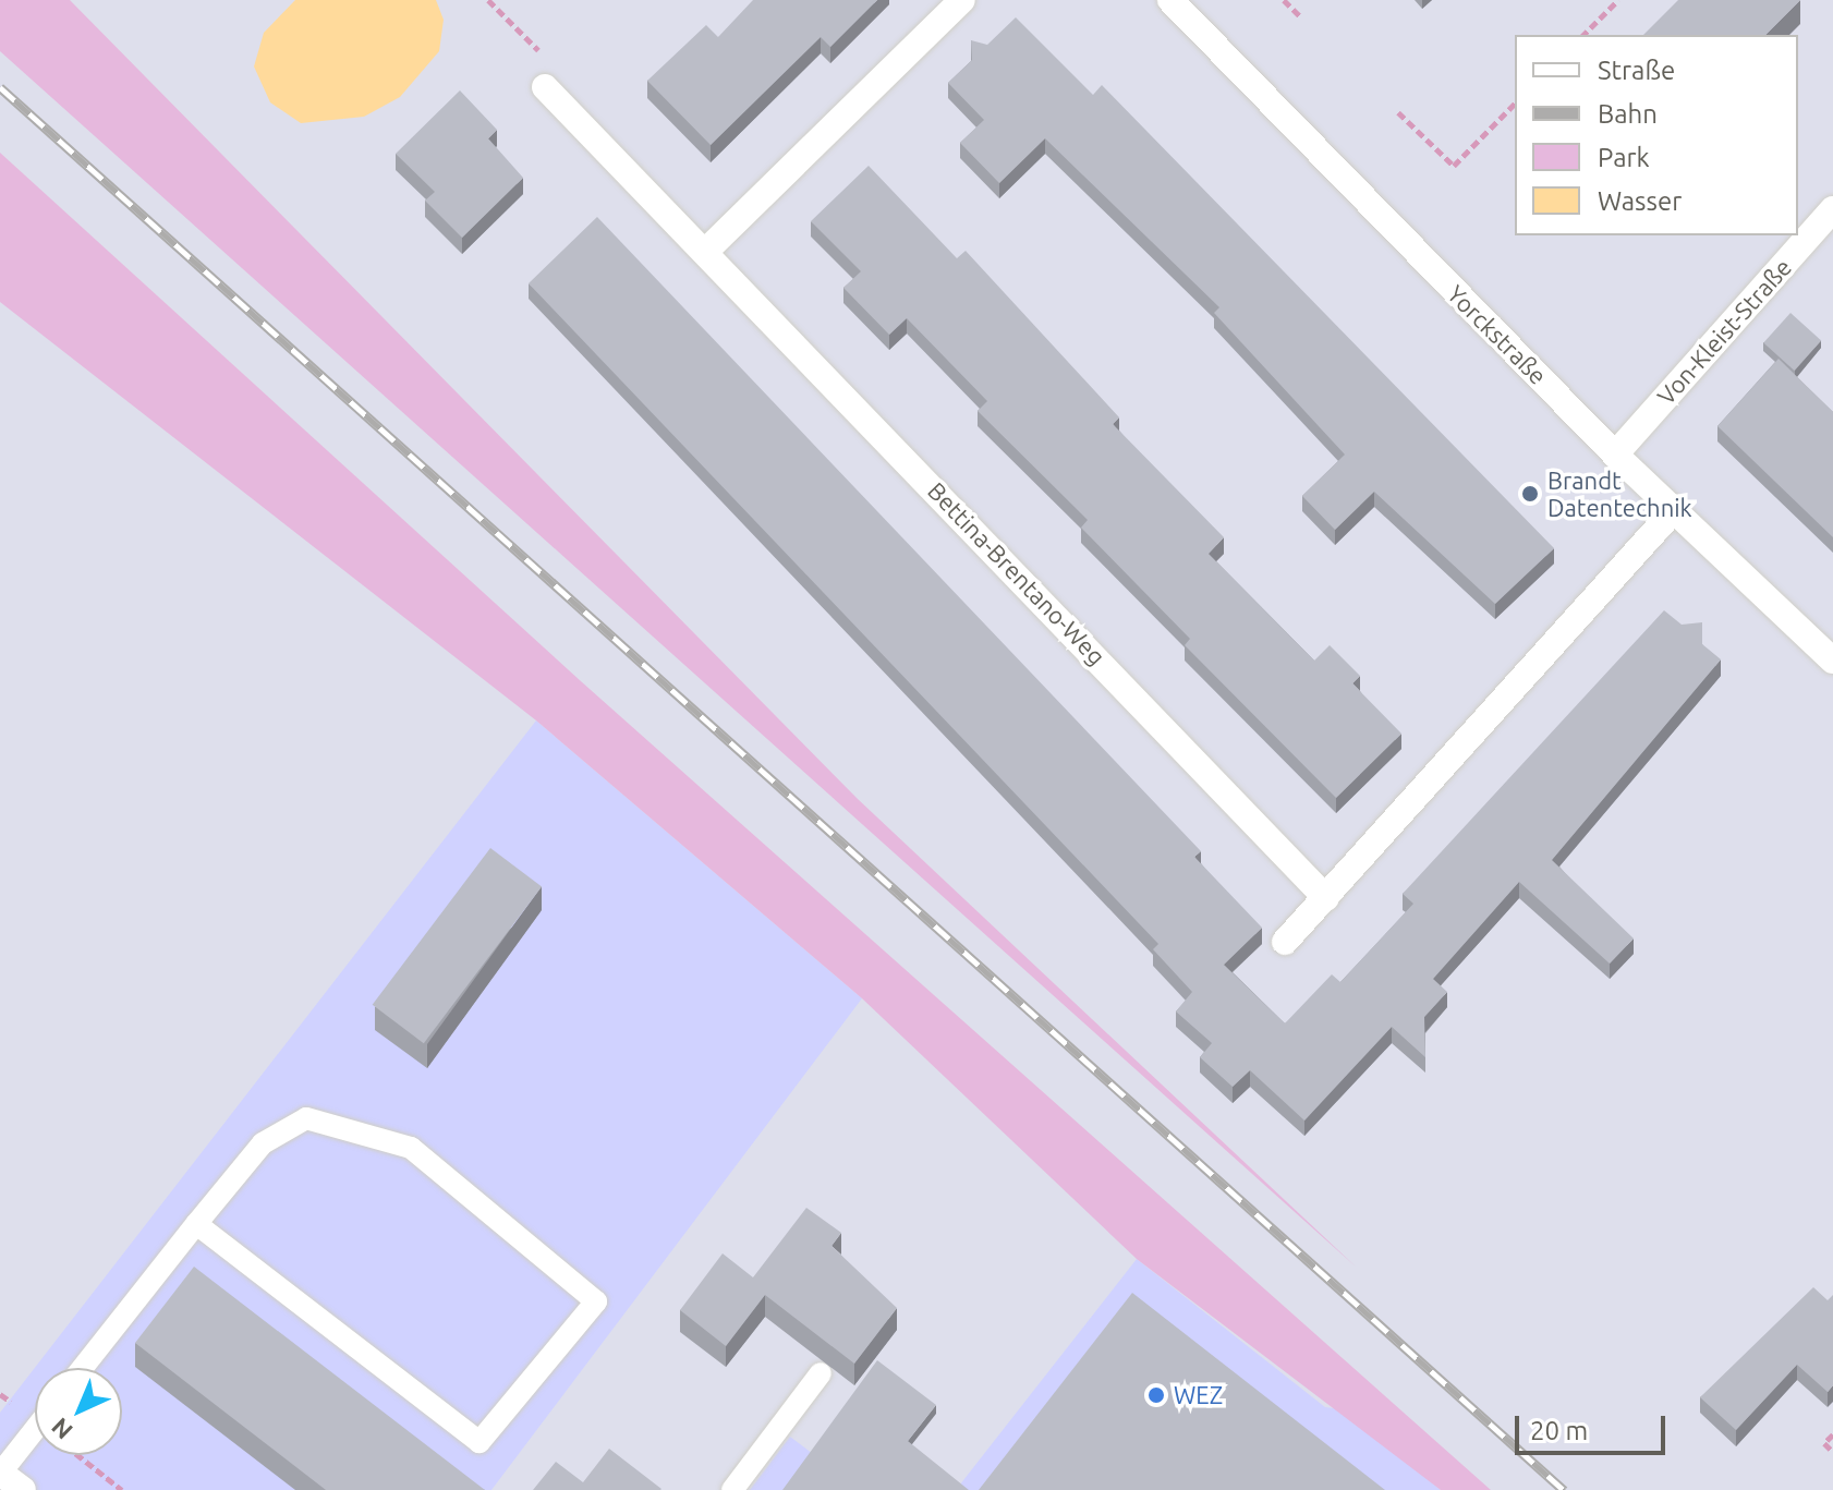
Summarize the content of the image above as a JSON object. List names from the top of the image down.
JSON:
{
  "streets": {
    "street": ["Von-Kleist-Straße", "Yorckstraße", "Bettina-Brentano-Weg"]
  },
  "crossings": [
    ["Von-Kleist-Straße", "Yorckstraße"]
  ],
  "places": ["Brandt Datentechnik", "WEZ"],
  "legend": [
    "Straße",
    "Bahn",
    "Park",
    "Wasser"
  ],
  "scale_bar": "20 m",
  "north": "bottom left"
}
